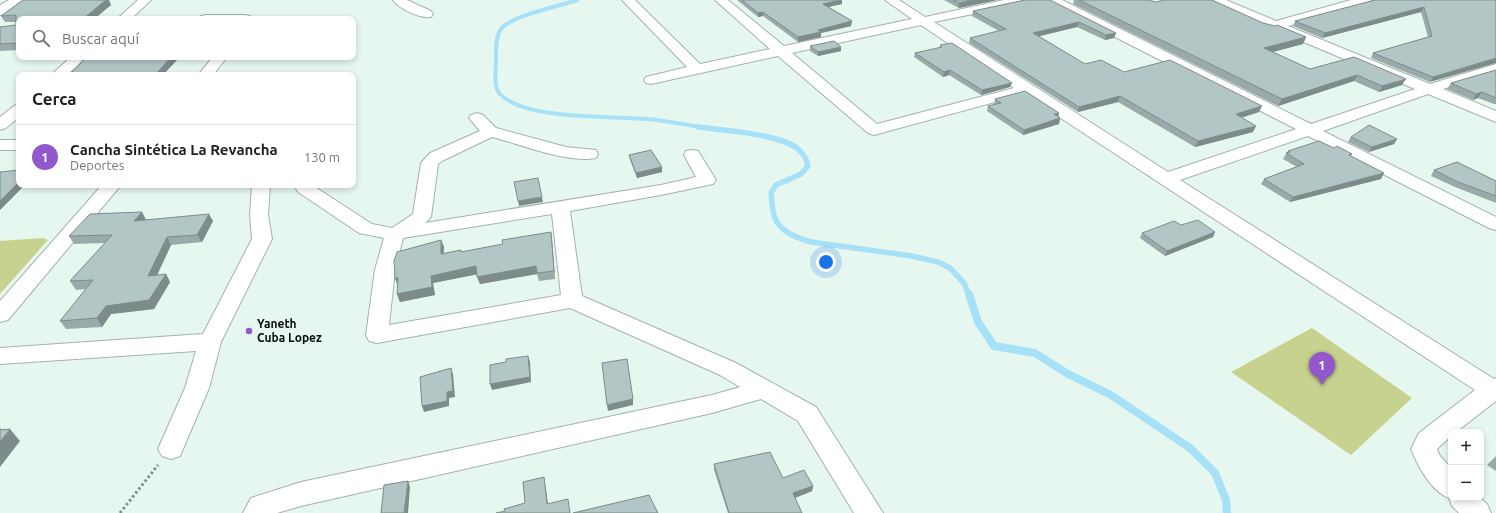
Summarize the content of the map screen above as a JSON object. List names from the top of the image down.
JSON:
{
  "places": ["Yaneth Cuba Lopez"],
  "page": {
    "search": "Buscar aquí",
    "heading": "Cerca",
    "list": [
      {
        "mark": "1",
        "name": "Cancha Sintética La Revancha",
        "note": "Deportes",
        "value": "130 m"
      }
    ],
    "pins": "1",
    "map_buttons": ["+", "−"]
  }
}
